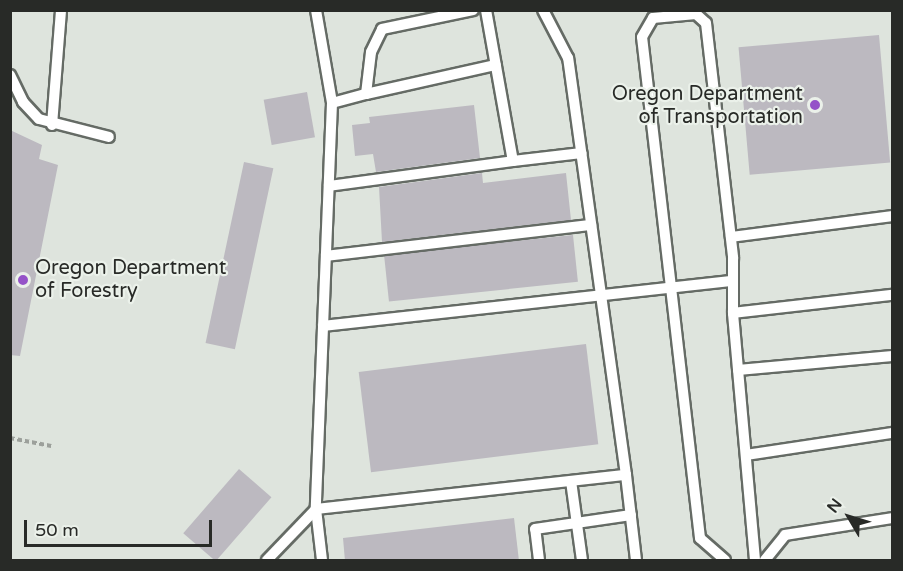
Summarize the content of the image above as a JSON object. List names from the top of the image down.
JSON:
{
  "places": ["Oregon Department of Transportation", "Oregon Department of Forestry"],
  "scale_bar": "50 m",
  "north": "top left"
}
